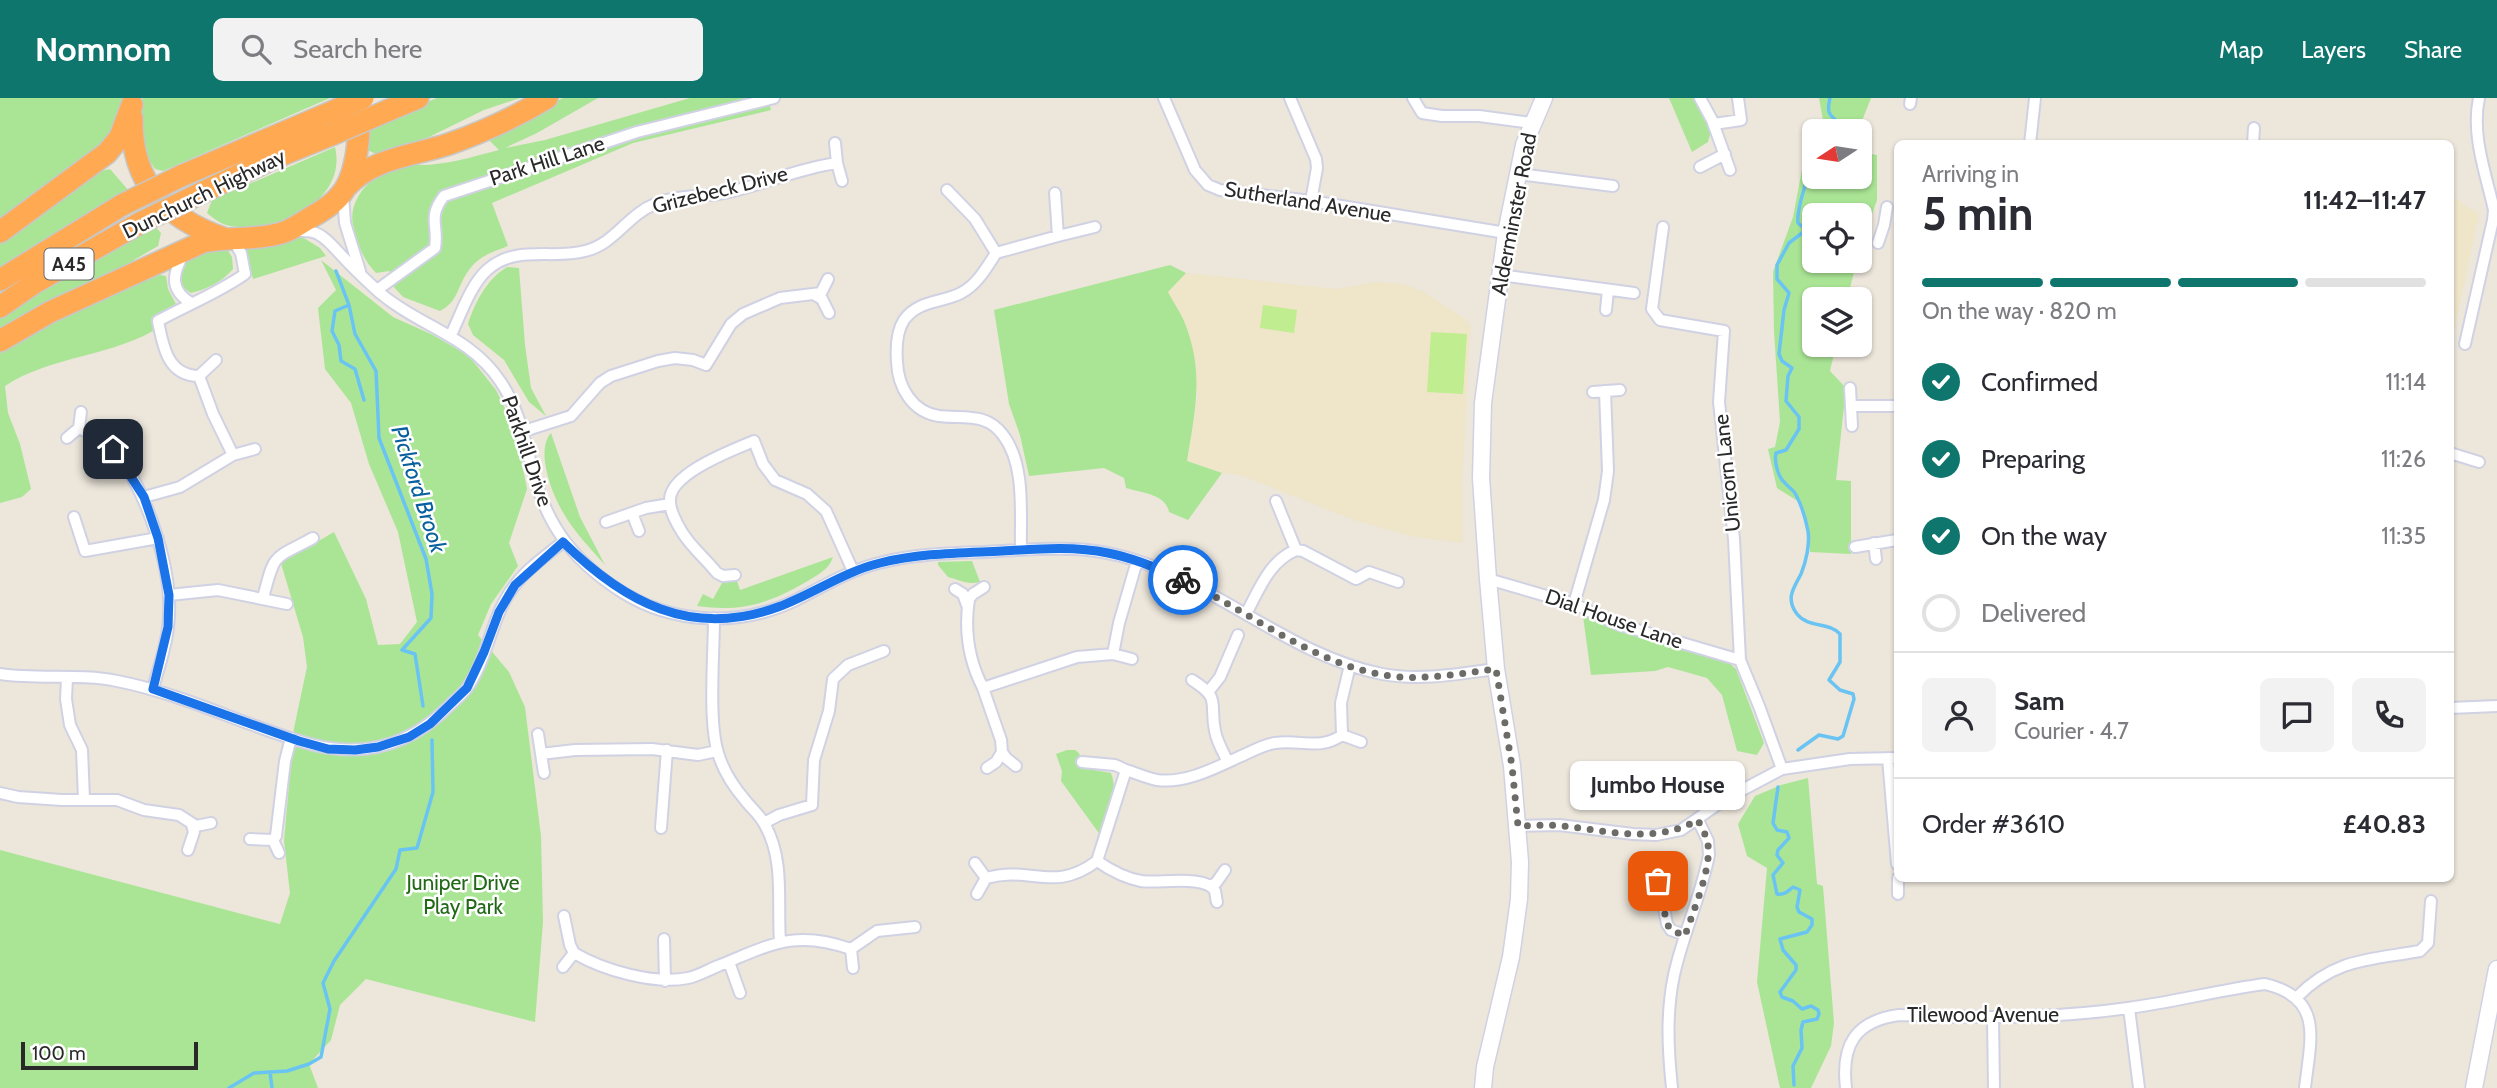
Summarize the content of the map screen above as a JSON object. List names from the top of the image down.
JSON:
{
  "streets": {
    "highway": ["Dunchurch Highway", "A45"],
    "street": [
      "Park Hill Lane",
      "Grizebeck Drive",
      "Sutherland Avenue",
      "Alderminster Road",
      "Parkhill Drive",
      "Unicorn Lane",
      "Dial House Lane",
      "Tilewood Avenue"
    ]
  },
  "crossings": [
    ["Park Hill Lane", "Parkhill Drive"],
    ["Grizebeck Drive", "Parkhill Drive"],
    ["Sutherland Avenue", "Alderminster Road"],
    ["Alderminster Road", "Parkhill Drive"],
    ["Alderminster Road", "Dial House Lane"],
    ["Unicorn Lane", "Dial House Lane"]
  ],
  "water": ["Pickford Brook"],
  "parks": ["Juniper Drive Play Park"],
  "places": ["Jumbo House"],
  "scale_bar": "100 m",
  "north": "left",
  "page": {
    "header": "Nomnom",
    "search": "Search here",
    "nav": ["Map", "Layers", "Share"],
    "heading": ["5 min", "Arriving in", "11:42–11:47"],
    "panel": [
      "Sam",
      "Courier · 4.7",
      "Order #3610",
      "£40.83"
    ],
    "bar": "On the way · 820 m",
    "list": [
      ["Confirmed", "11:14"],
      ["Preparing", "11:26"],
      ["On the way", "11:35"],
      "Delivered"
    ],
    "bubble": "Jumbo House",
    "scale": "100 m"
  }
}
